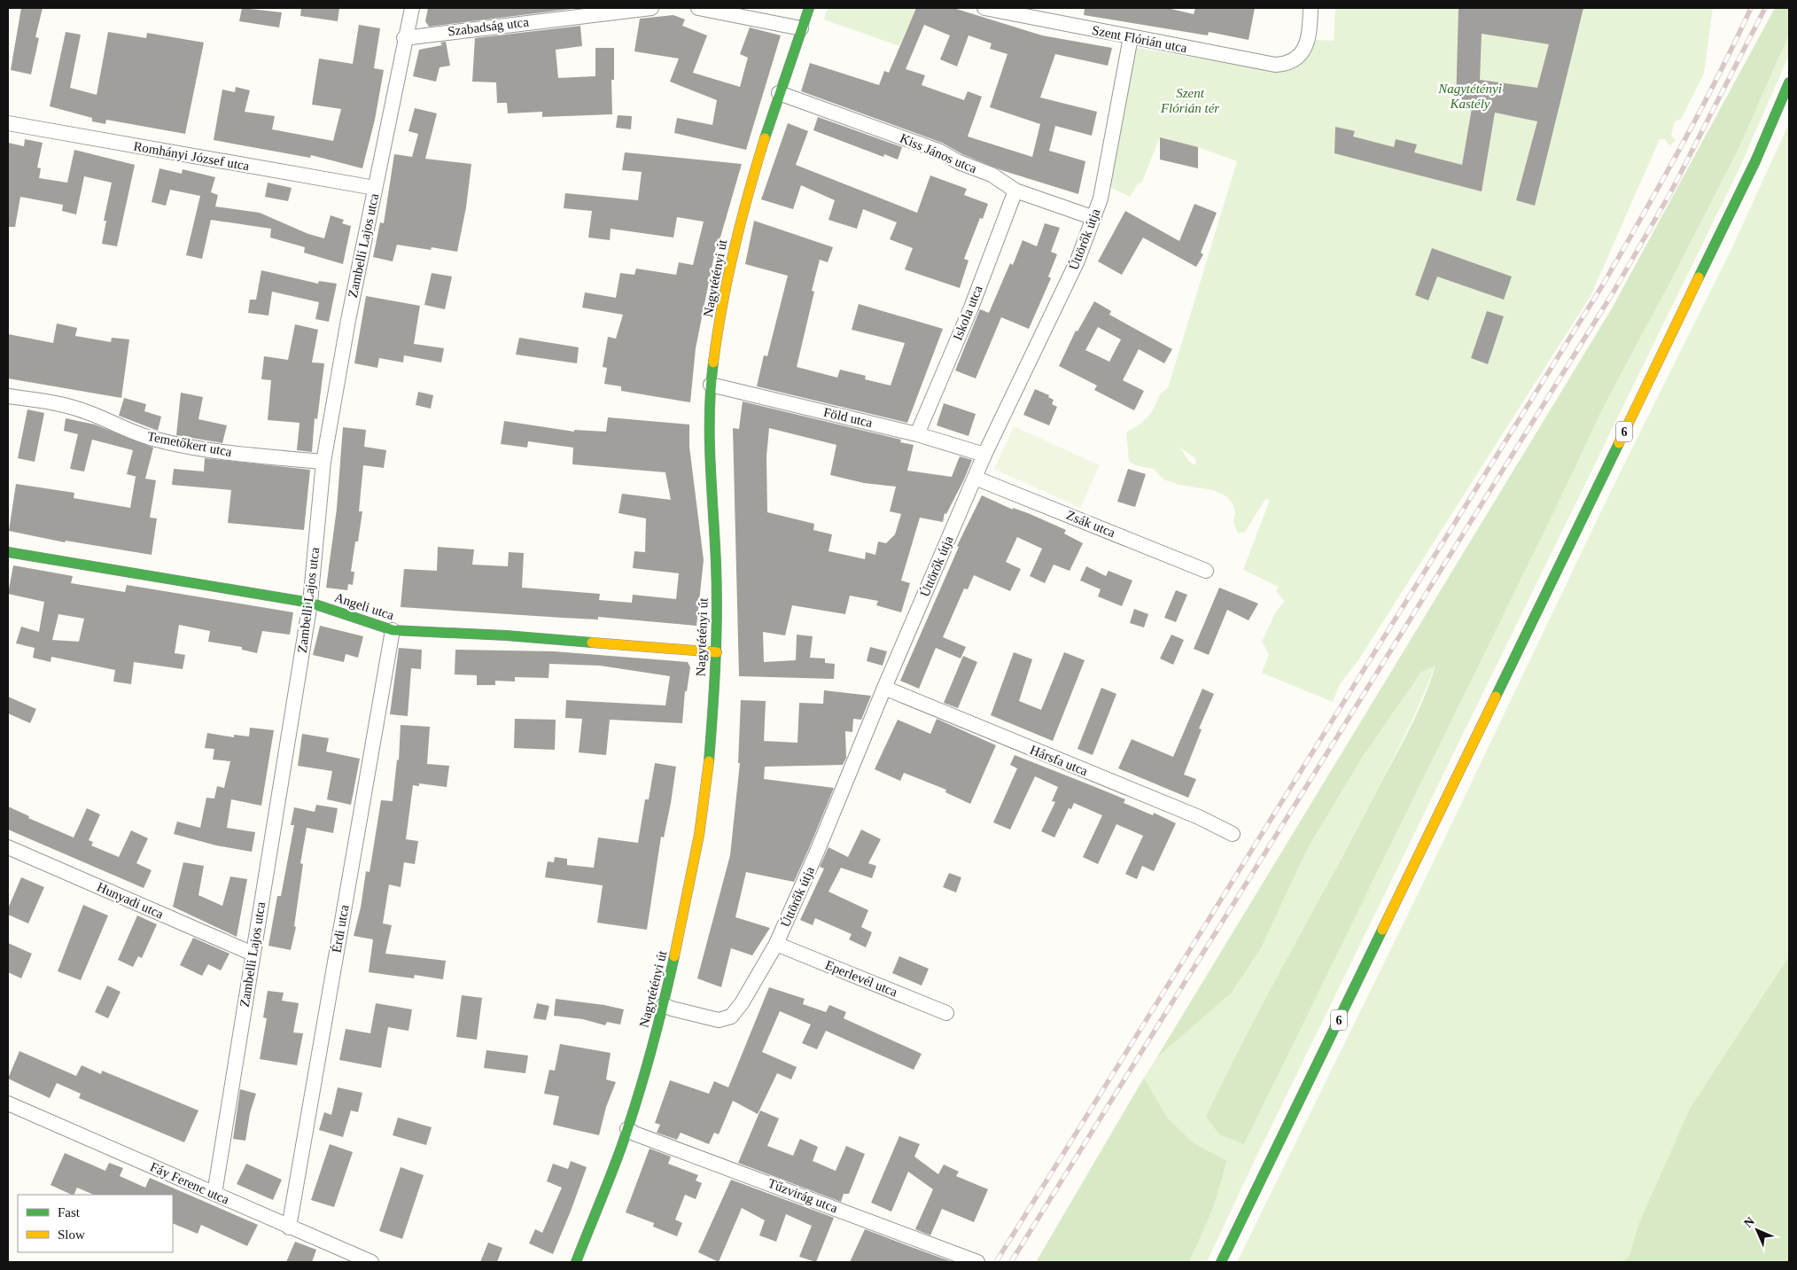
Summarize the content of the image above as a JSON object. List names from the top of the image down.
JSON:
{
  "streets": {
    "main road": ["Nagytétényi út", "6", "Angeli utca"],
    "street": [
      "Szabadság utca",
      "Szent Flórián utca",
      "Kiss János utca",
      "Romhányi József utca",
      "Úttörők útja",
      "Zambelli Lajos utca",
      "Iskola utca",
      "Föld utca",
      "Temetőkert utca",
      "Zsák utca",
      "Hársfa utca",
      "Hunyadi utca",
      "Érdi utca",
      "Eperlevél utca",
      "Fáy Ferenc utca",
      "Tűzvirág utca"
    ]
  },
  "crossings": [
    ["Szabadság utca", "Zambelli Lajos utca"],
    ["Szent Flórián utca", "Úttörők útja"],
    ["Kiss János utca", "Úttörők útja"],
    ["Kiss János utca", "Nagytétényi út"],
    ["Kiss János utca", "Iskola utca"],
    ["Romhányi József utca", "Zambelli Lajos utca"],
    ["Úttörők útja", "Nagytétényi út"],
    ["Úttörők útja", "Föld utca"],
    ["Úttörők útja", "Zsák utca"],
    ["Úttörők útja", "Hársfa utca"],
    ["Úttörők útja", "Eperlevél utca"],
    ["Zambelli Lajos utca", "Temetőkert utca"],
    ["Zambelli Lajos utca", "Angeli utca"],
    ["Zambelli Lajos utca", "Hunyadi utca"],
    ["Zambelli Lajos utca", "Fáy Ferenc utca"],
    ["Nagytétényi út", "Föld utca"],
    ["Nagytétényi út", "Angeli utca"],
    ["Nagytétényi út", "Tűzvirág utca"],
    ["Iskola utca", "Föld utca"],
    ["Angeli utca", "Érdi utca"],
    ["Érdi utca", "Fáy Ferenc utca"]
  ],
  "parks": ["Nagytétényi Kastély", "Szent Flórián tér"],
  "legend": ["Fast", "Slow"],
  "north": "top left"
}
